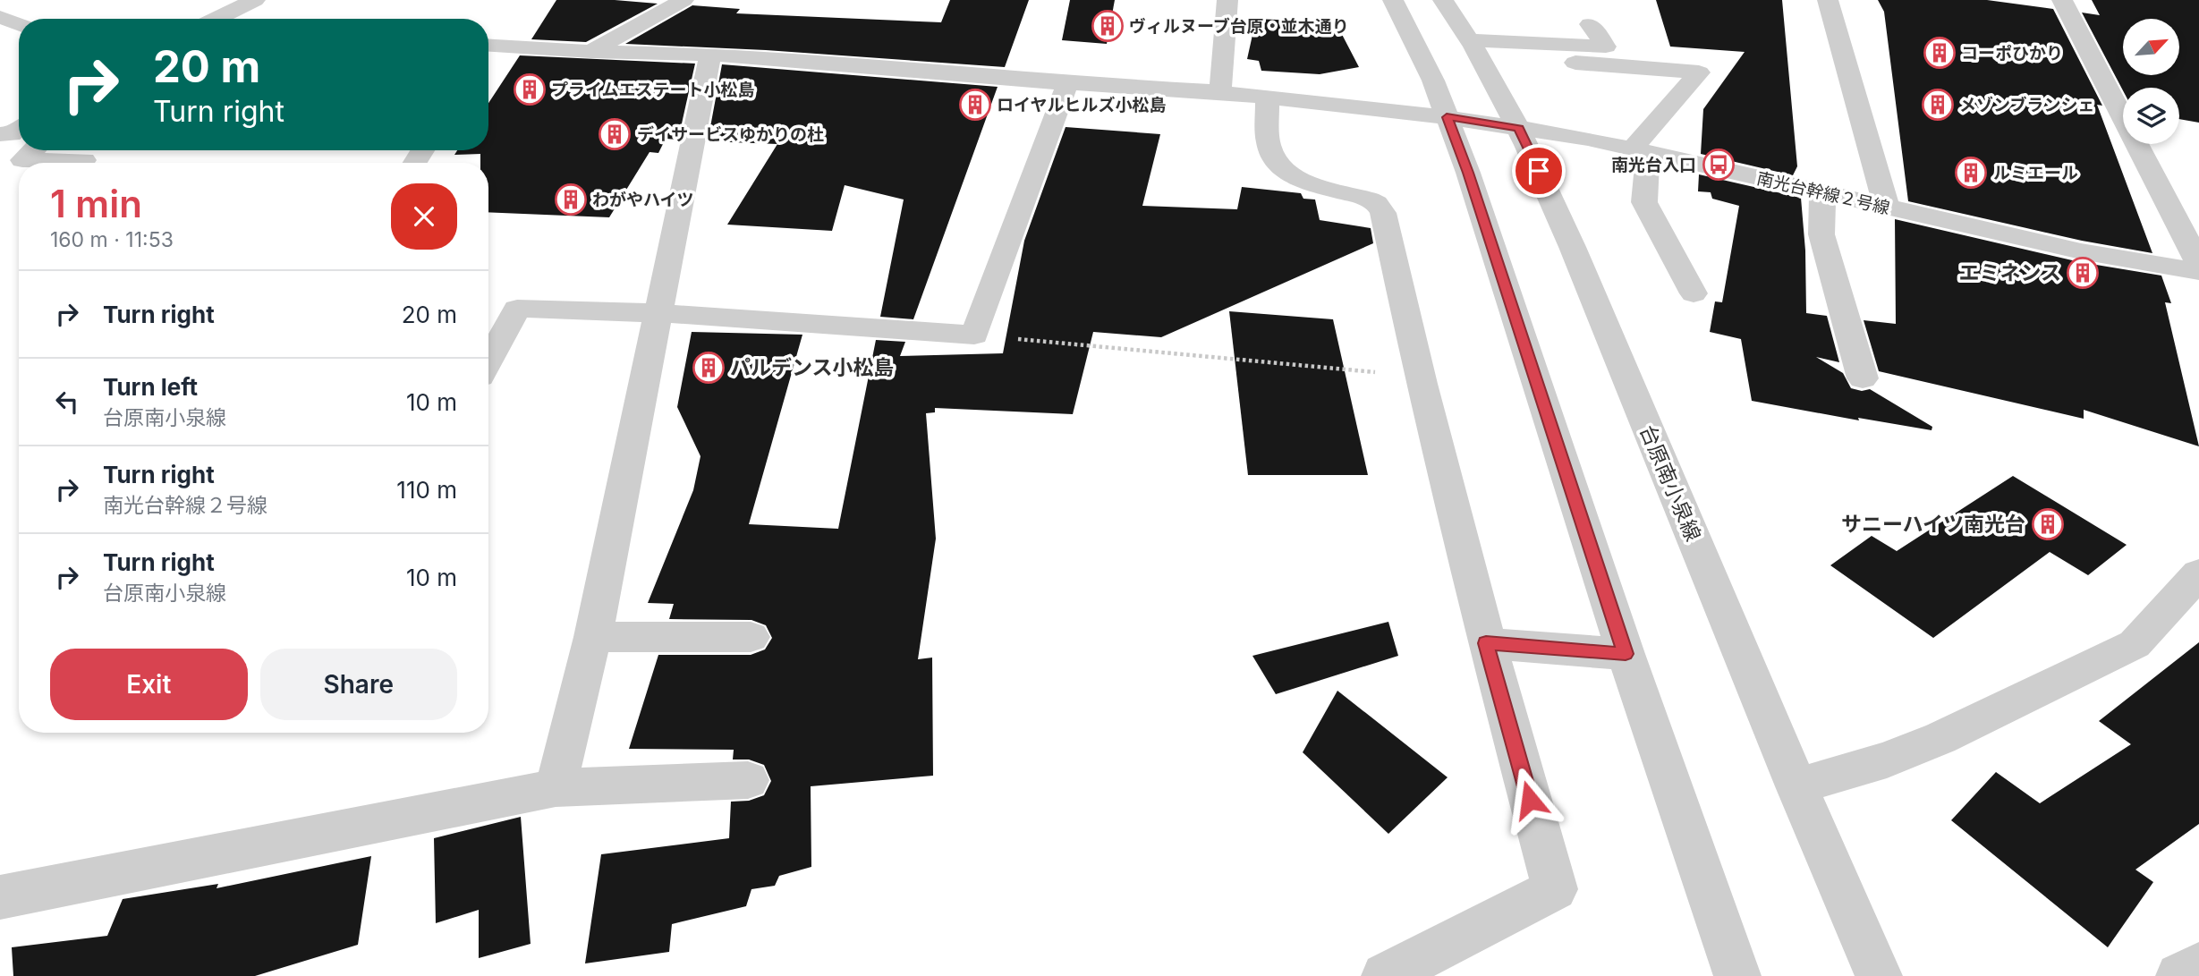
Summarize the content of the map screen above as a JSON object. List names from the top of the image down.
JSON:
{
  "streets": {
    "street": ["南光台幹線２号線", "台原南小泉線"]
  },
  "crossings": [
    ["南光台幹線２号線", "台原南小泉線"]
  ],
  "places": {
    "building": [
      "ヴィルヌーブ台原・並木通り",
      "コーポひかり",
      "プライムエステート小松島",
      "ロイヤルヒルズ小松島",
      "メゾンブランシェ",
      "デイサービスゆかりの杜",
      "ルミエール",
      "わがやハイツ",
      "エミネンス",
      "パルデンス小松島",
      "サニーハイツ南光台"
    ],
    "bus stop": ["南光台入口"]
  },
  "north": "top right",
  "page": {
    "turn": ["20 m", "Turn right"],
    "heading": ["1 min", "160 m · 11:53"],
    "list": [
      {
        "name": "Turn right",
        "value": "20 m"
      },
      {
        "name": "Turn left",
        "note": "台原南小泉線",
        "value": "10 m"
      },
      {
        "name": "Turn right",
        "note": "南光台幹線２号線",
        "value": "110 m"
      },
      {
        "name": "Turn right",
        "note": "台原南小泉線",
        "value": "10 m"
      }
    ],
    "buttons": ["Exit", "Share"]
  }
}
